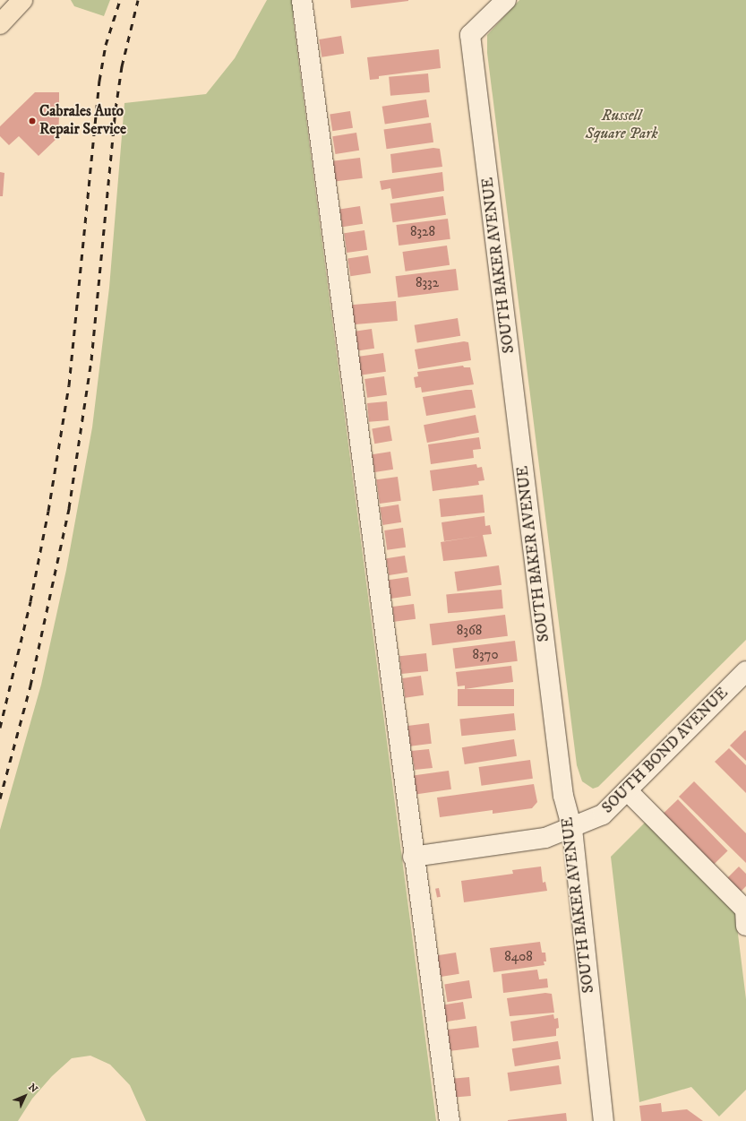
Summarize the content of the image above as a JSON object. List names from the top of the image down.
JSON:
{
  "streets": {
    "street": ["SOUTH BAKER AVENUE", "SOUTH BOND AVENUE"]
  },
  "crossings": [
    ["SOUTH BAKER AVENUE", "SOUTH BOND AVENUE"]
  ],
  "parks": ["Russell Square Park"],
  "places": ["Cabrales Auto Repair Service"],
  "house_numbers": [
    "8328",
    "8332",
    "8368",
    "8370",
    "8408"
  ],
  "north": "top right"
}
